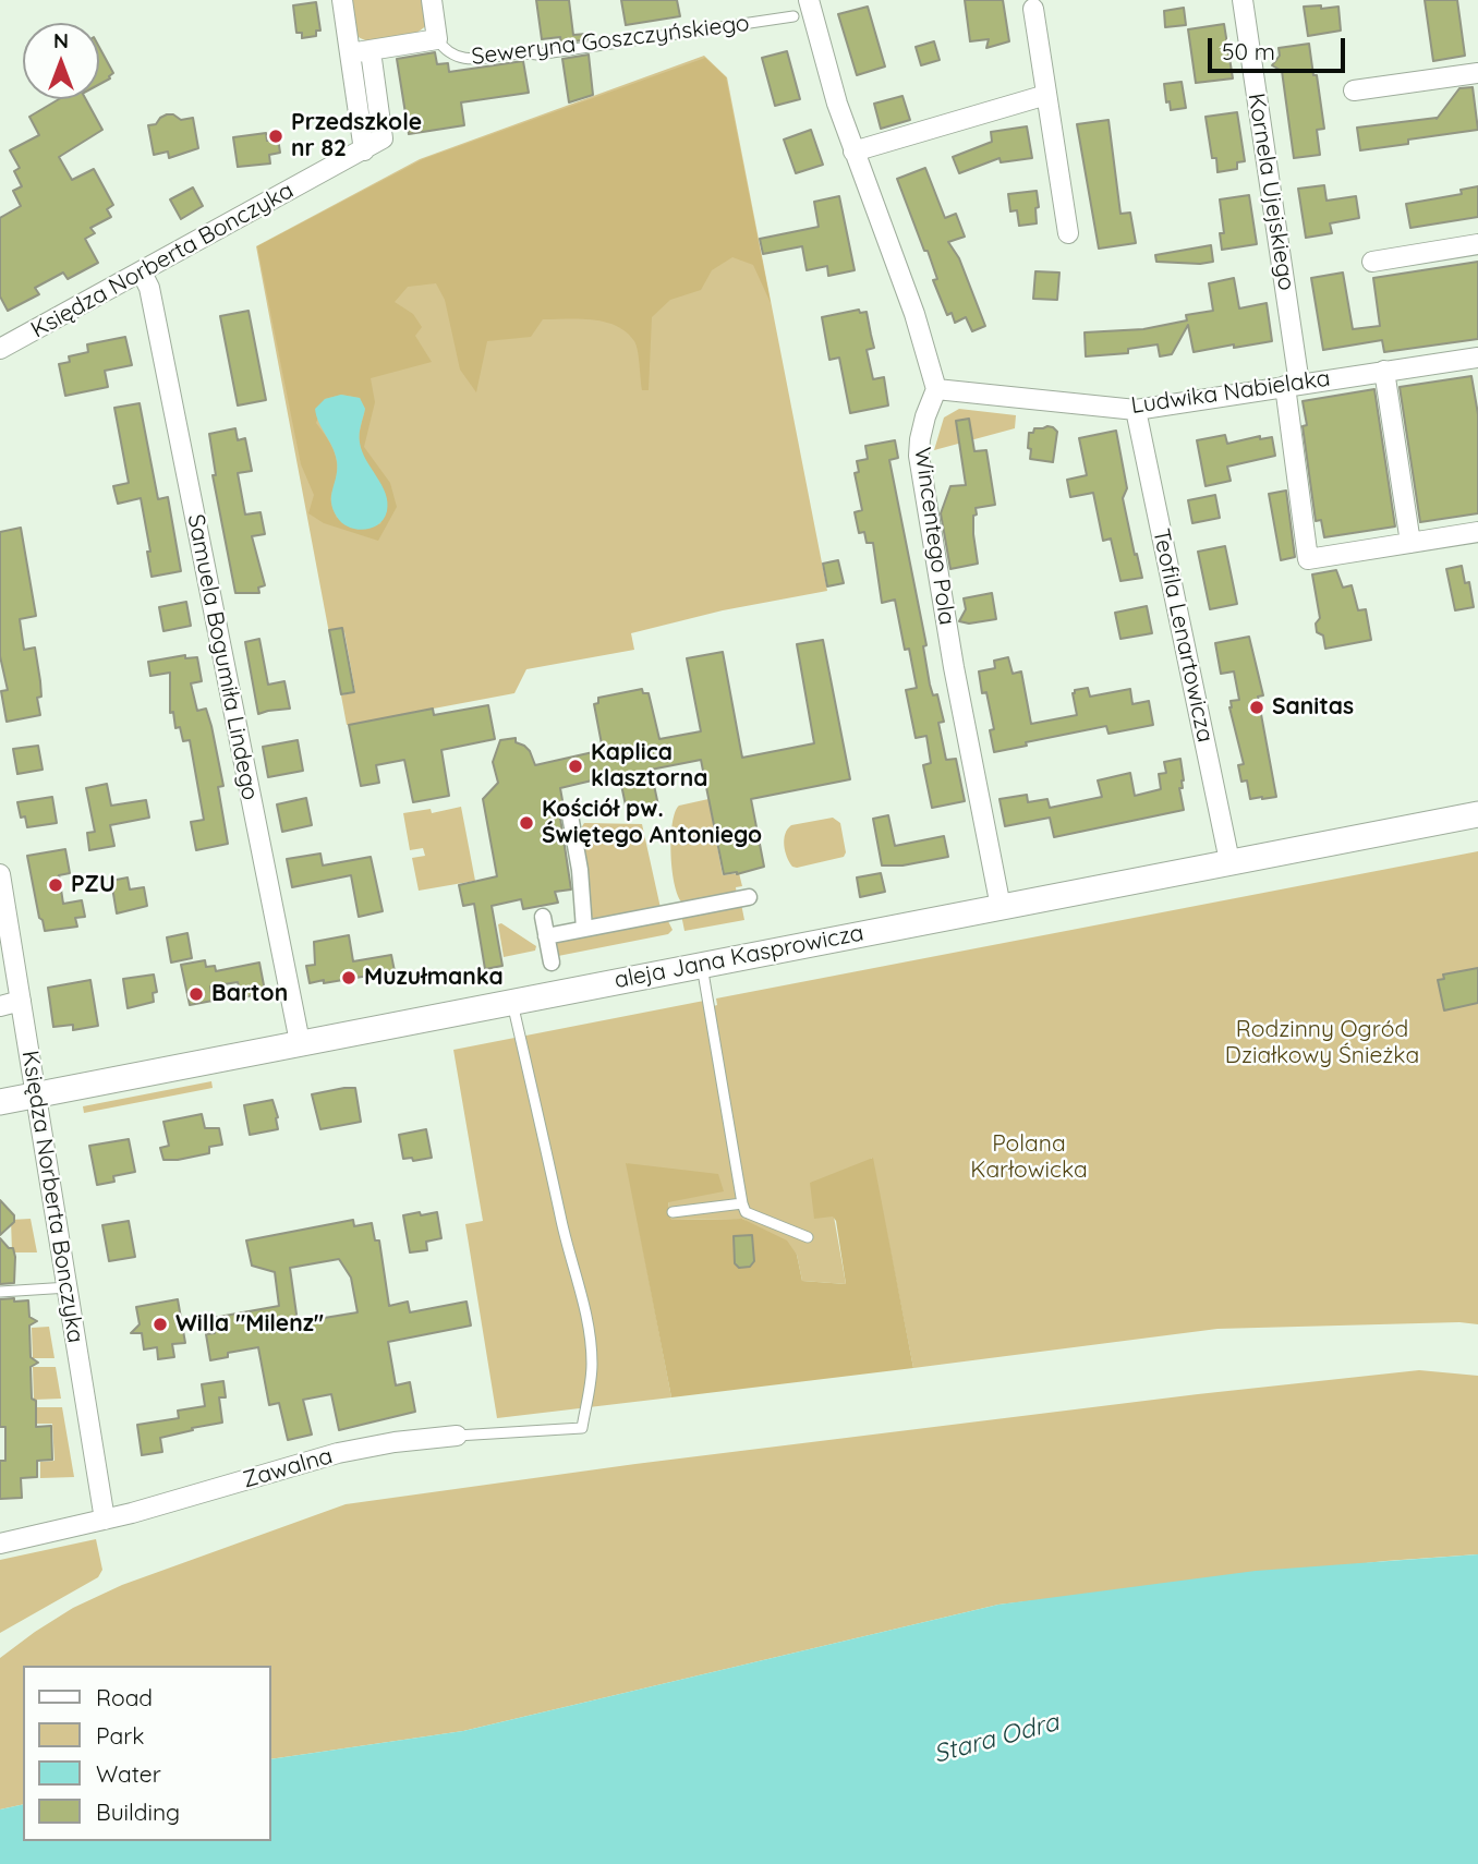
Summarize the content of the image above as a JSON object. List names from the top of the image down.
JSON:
{
  "streets": {
    "street": [
      "Kornela Ujejskiego",
      "Księdza Norberta Bonczyka",
      "Ludwika Nabielaka",
      "Wincentego Pola",
      "Teofila Lenartowicza",
      "Samuela Bogumiła Lindego",
      "aleja Jana Kasprowicza",
      "Zawalna"
    ],
    "lane": ["Seweryna Goszczyńskiego"]
  },
  "crossings": [
    ["Kornela Ujejskiego", "Ludwika Nabielaka"],
    ["Księdza Norberta Bonczyka", "Samuela Bogumiła Lindego"],
    ["Księdza Norberta Bonczyka", "aleja Jana Kasprowicza"],
    ["Księdza Norberta Bonczyka", "Zawalna"],
    ["Ludwika Nabielaka", "Wincentego Pola"],
    ["Ludwika Nabielaka", "Teofila Lenartowicza"],
    ["Wincentego Pola", "aleja Jana Kasprowicza"],
    ["Teofila Lenartowicza", "aleja Jana Kasprowicza"],
    ["Samuela Bogumiła Lindego", "aleja Jana Kasprowicza"],
    ["aleja Jana Kasprowicza", "Zawalna"]
  ],
  "water": ["Stara Odra"],
  "parks": ["Rodzinny Ogród Działkowy Śnieżka", "Polana Karłowicka"],
  "places": [
    "Przedszkole nr 82",
    "Sanitas",
    "Kaplica klasztorna",
    "Kościół pw. Świętego Antoniego",
    "PZU",
    "Muzułmanka",
    "Barton",
    "Willa \"Milenz\""
  ],
  "legend": [
    "Road",
    "Park",
    "Water",
    "Building"
  ],
  "scale_bar": "50 m",
  "north": "top"
}
